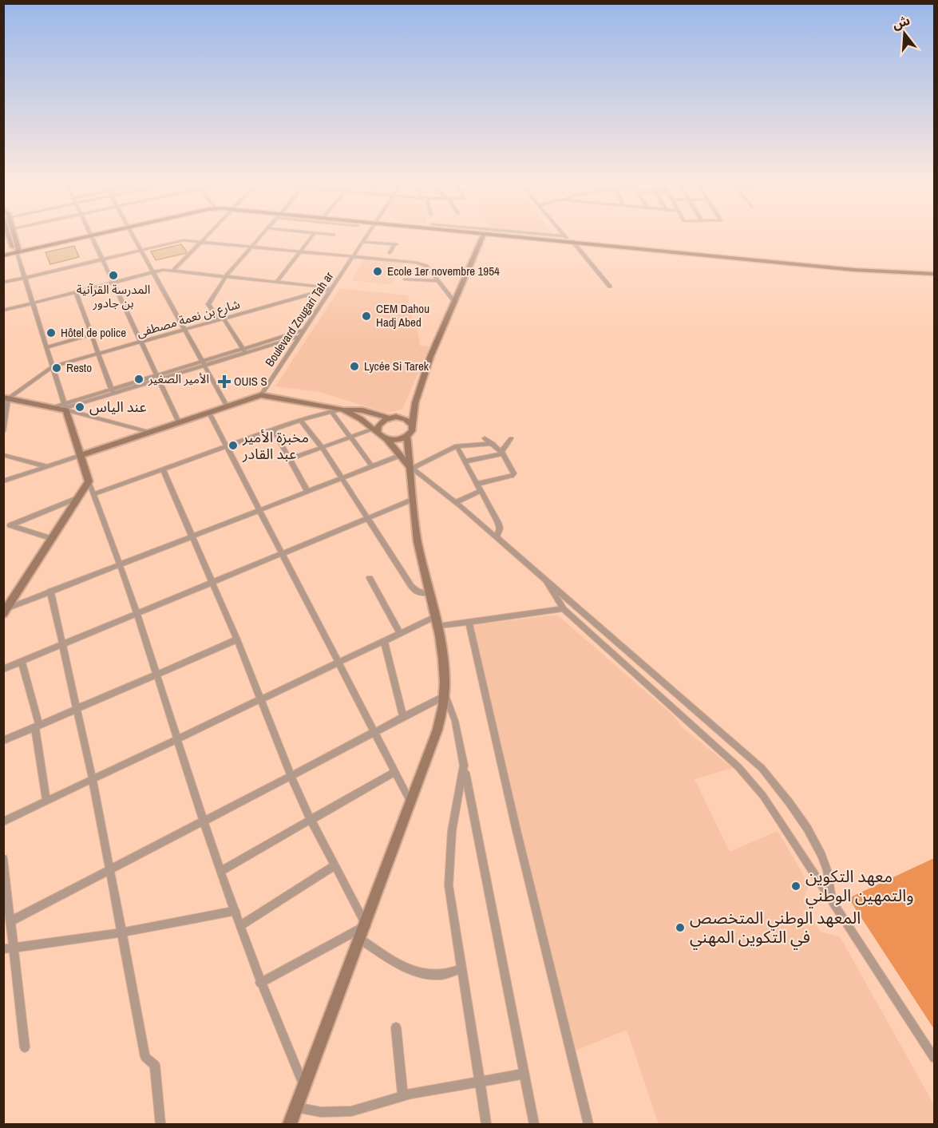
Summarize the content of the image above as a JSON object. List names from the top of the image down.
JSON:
{
  "streets": {
    "street": ["شارع بن نعمة مصطفى", "Boulevard Zougari Tah ar"]
  },
  "crossings": [
    ["شارع بن نعمة مصطفى", "Boulevard Zougari Tah ar"]
  ],
  "places": {
    "other": [
      "Ecole 1er novembre 1954",
      "المدرسة القرآنية بن جادور",
      "CEM Dahou Hadj Abed",
      "Hôtel de police",
      "Lycée Si Tarek",
      "Resto",
      "الأمير الصغير",
      "عند الياس",
      "مخبزة الأمير عبد القادر",
      "معهد التكوين والتمهين الوطني",
      "المعهد الوطني المتخصص في التكوين المهني"
    ],
    "health": ["OUIS S"]
  },
  "north": "top"
}
